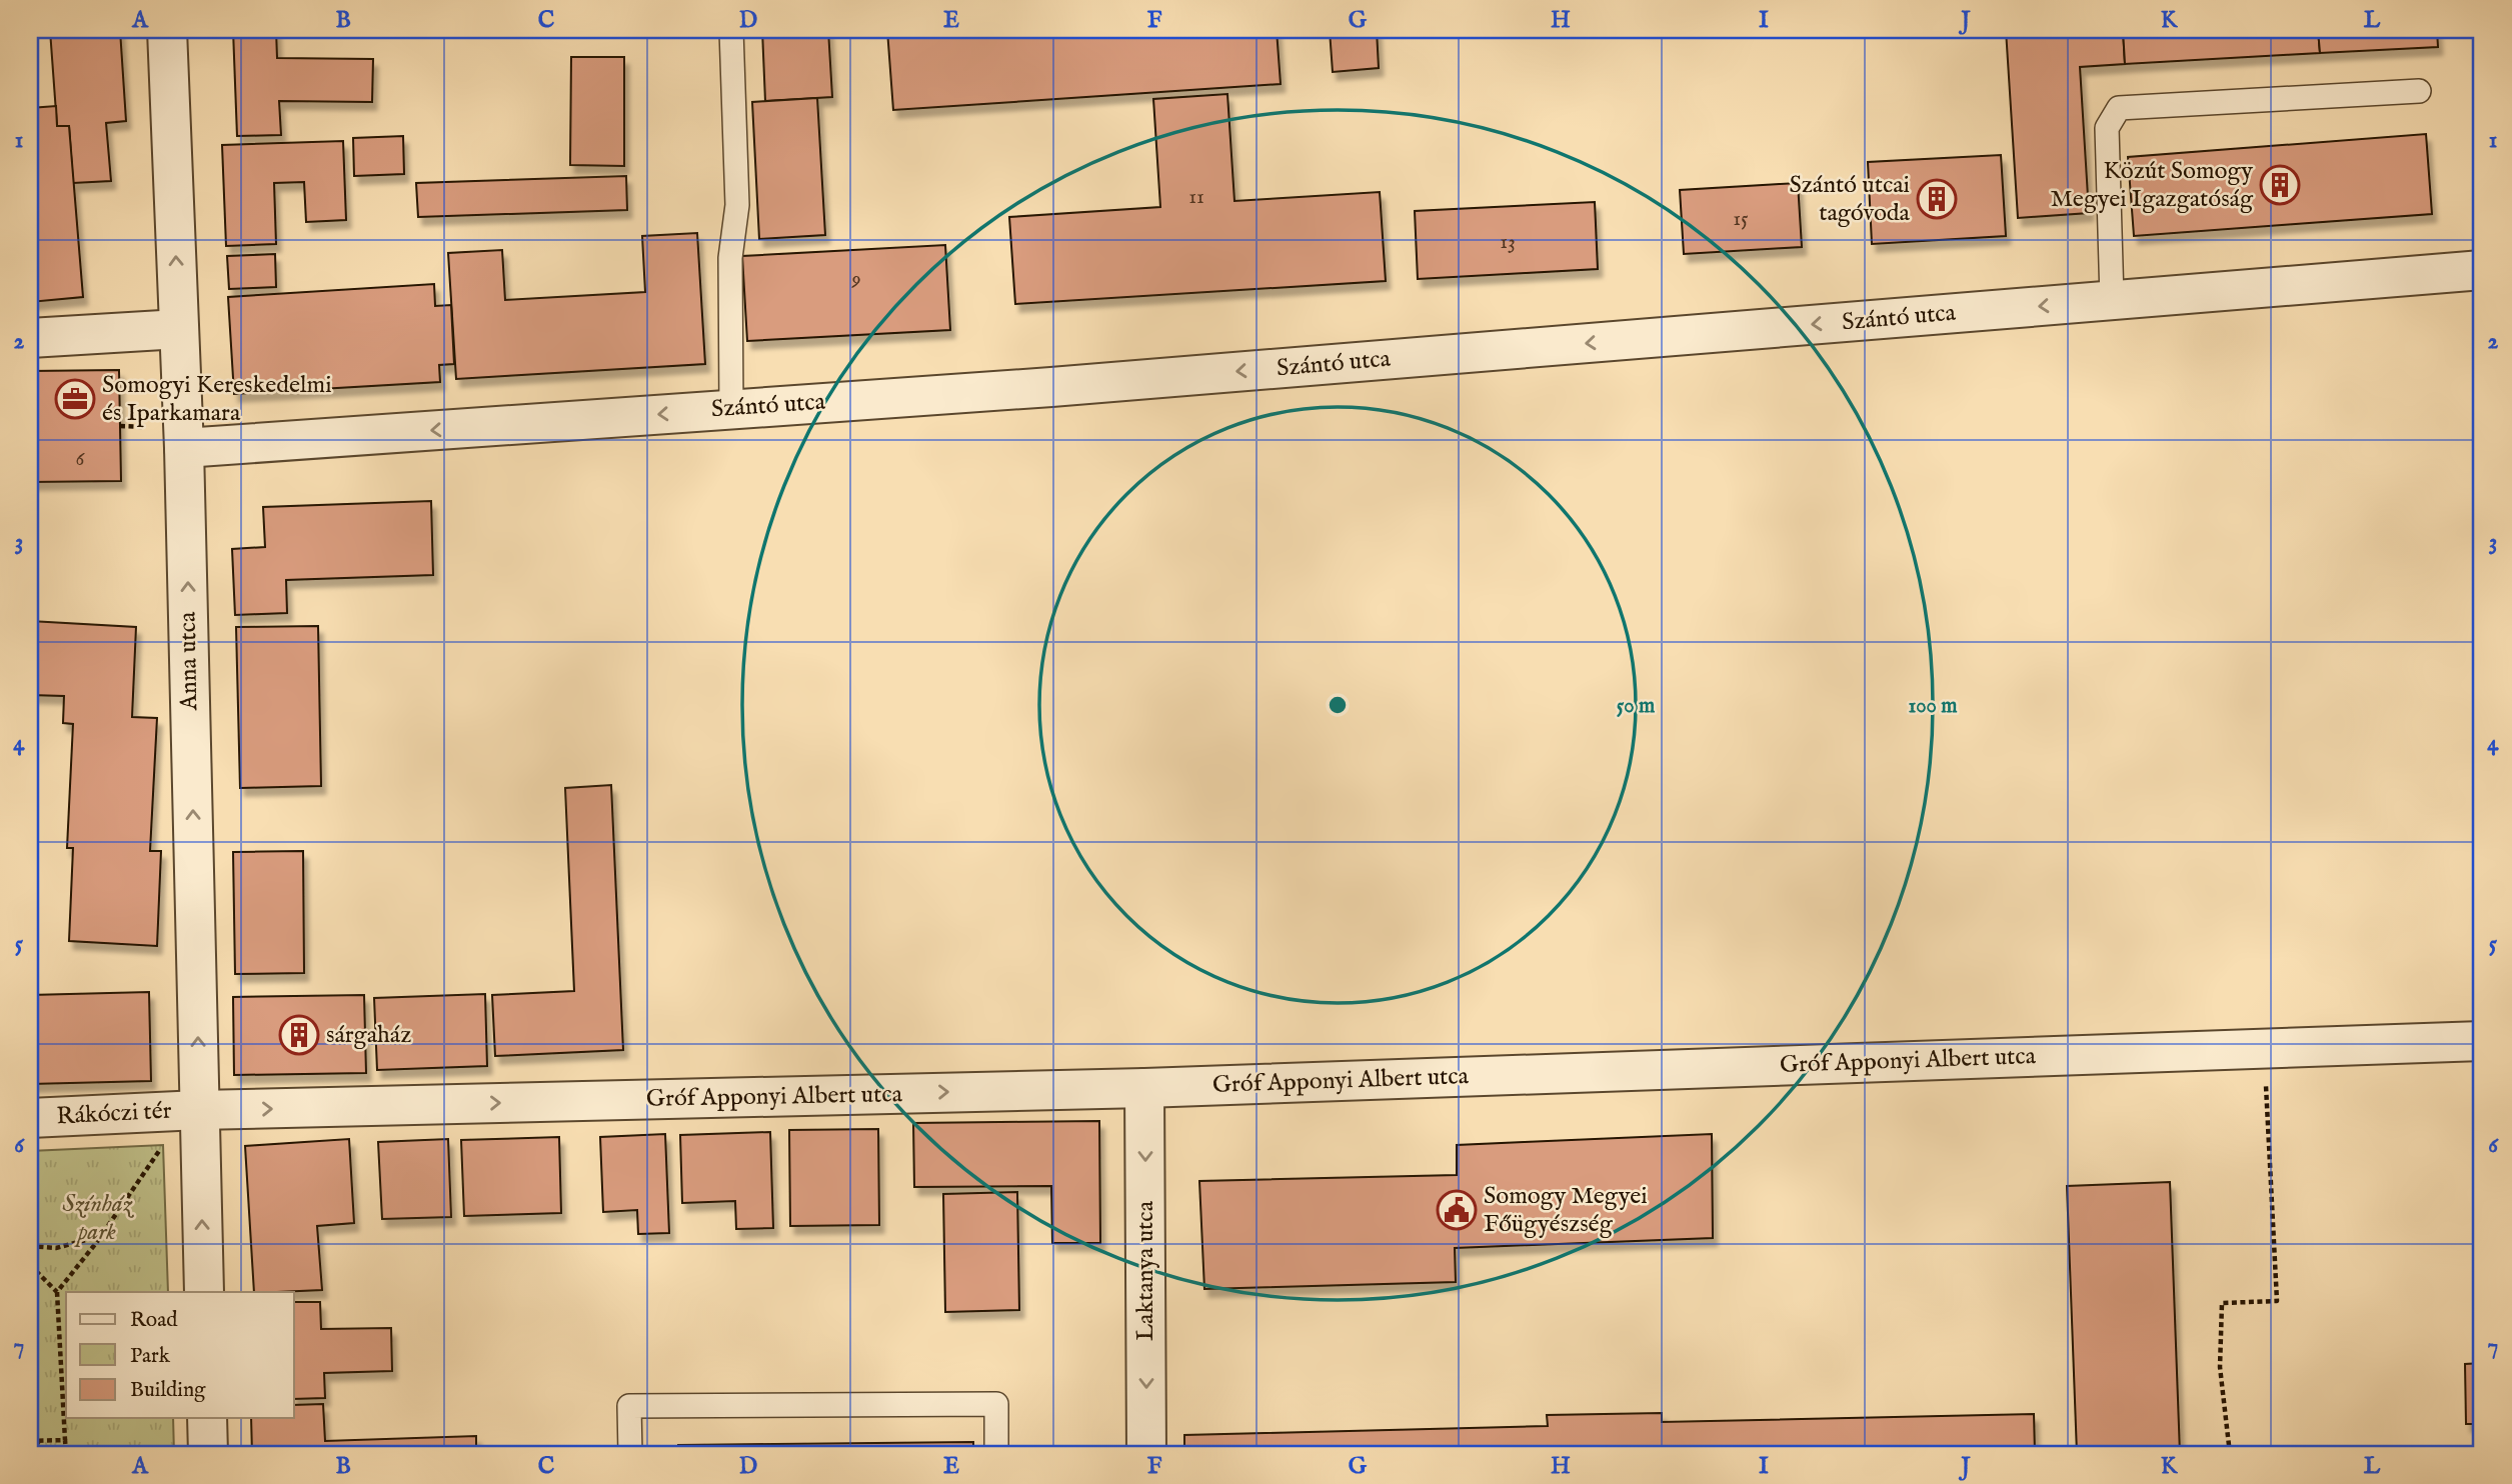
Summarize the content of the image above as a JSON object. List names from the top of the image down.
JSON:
{
  "streets": {
    "street": [
      "Szántó utca",
      "Anna utca",
      "Gróf Apponyi Albert utca",
      "Rákóczi tér",
      "Laktanya utca"
    ]
  },
  "crossings": [
    ["Szántó utca", "Anna utca"],
    ["Anna utca", "Gróf Apponyi Albert utca"],
    ["Anna utca", "Rákóczi tér"],
    ["Gróf Apponyi Albert utca", "Rákóczi tér"],
    ["Gróf Apponyi Albert utca", "Laktanya utca"]
  ],
  "one_way": [
    "Szántó utca",
    "Anna utca",
    "Gróf Apponyi Albert utca",
    "Laktanya utca"
  ],
  "parks": ["Színház park"],
  "places": {
    "building": ["Közút Somogy Megyei Igazgatóság", "Szántó utcai tagóvoda", "sárgaház"],
    "office": ["Somogyi Kereskedelmi és Iparkamara"],
    "public building": ["Somogy Megyei Főügyészség"]
  },
  "house_numbers": [
    "11",
    "15",
    "13",
    "9",
    "6"
  ],
  "legend": ["Road", "Park", "Building"],
  "grid": {
    "columns": [
      "A",
      "B",
      "C",
      "D",
      "E",
      "F",
      "G",
      "H",
      "I",
      "J",
      "K",
      "L"
    ],
    "rows": [
      "1",
      "2",
      "3",
      "4",
      "5",
      "6",
      "7"
    ]
  },
  "rings": ["50 m", "100 m"]
}
